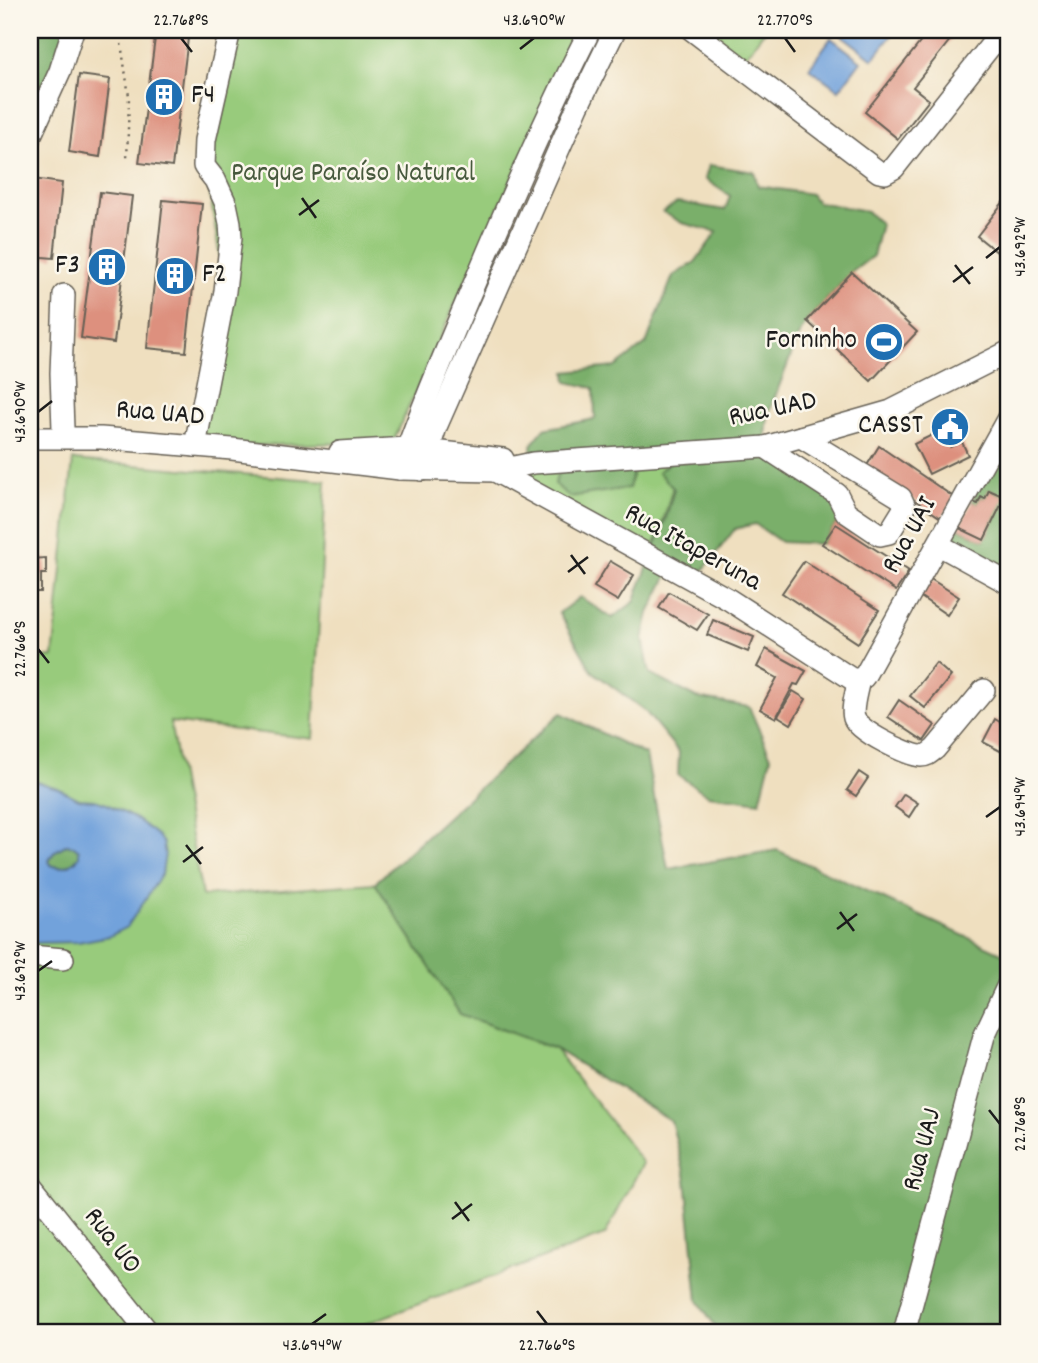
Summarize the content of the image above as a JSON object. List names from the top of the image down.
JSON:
{
  "streets": {
    "street": [
      "Rua UAD",
      "Rua UAI",
      "Rua Itaperuna",
      "Rua UAJ",
      "Rua UO"
    ]
  },
  "crossings": [
    ["Rua UAD", "Rua Itaperuna"],
    ["Rua UAI", "Rua Itaperuna"]
  ],
  "parks": ["Parque Paraíso Natural"],
  "places": {
    "building": ["F4", "F3", "F2"],
    "sports": ["Forninho"],
    "public building": ["CASST"]
  },
  "coordinates": [
    "22.768°S",
    "43.690°W",
    "22.770°S",
    "43.692°W",
    "22.766°S",
    "43.694°W"
  ]
}
